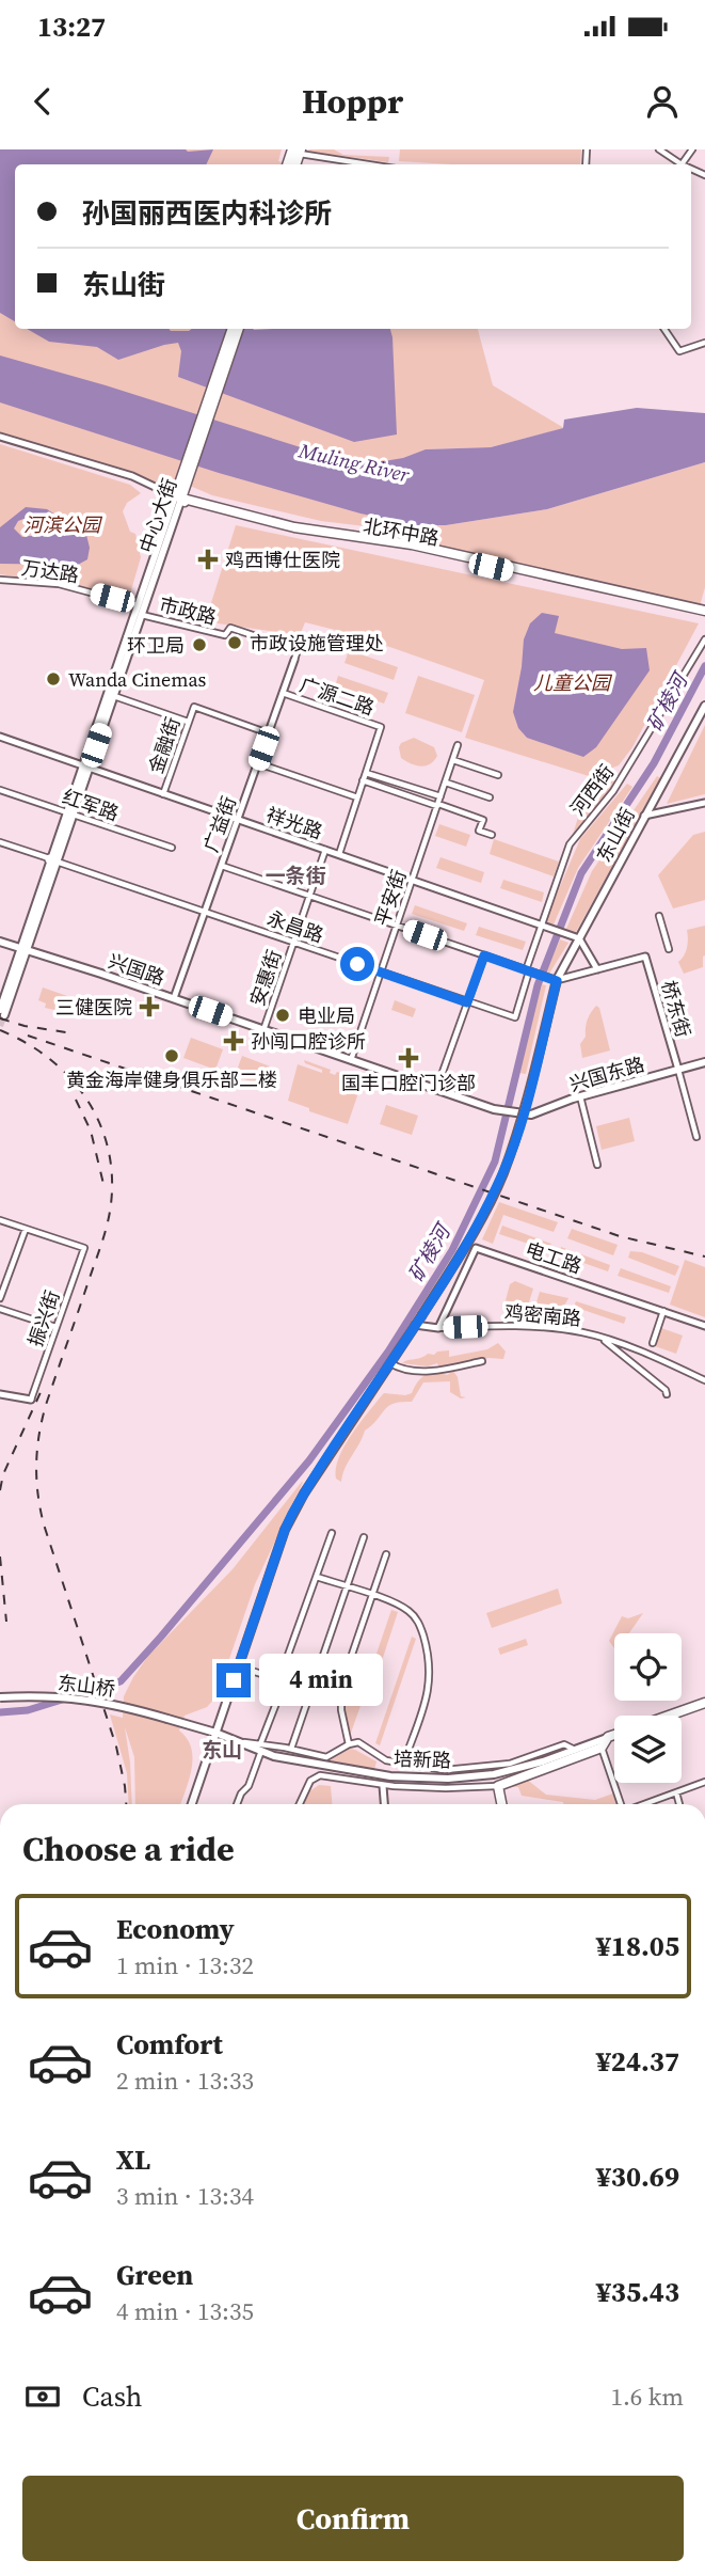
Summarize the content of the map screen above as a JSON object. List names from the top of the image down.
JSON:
{
  "streets": {
    "highway": ["中心大街", "北环中路", "培新路"],
    "main road": [
      "东山街",
      "兴国路",
      "兴国东路",
      "东山桥"
    ],
    "street": [
      "万达路",
      "市政路",
      "广源二路",
      "金融街",
      "河西街",
      "红军路",
      "祥光路",
      "广益街",
      "平安街",
      "永昌路",
      "安惠街",
      "桥东街",
      "电工路",
      "鸡密南路",
      "振兴街"
    ]
  },
  "crossings": [
    ["中心大街", "北环中路"],
    ["中心大街", "万达路"],
    ["中心大街", "市政路"],
    ["中心大街", "红军路"],
    ["中心大街", "祥光路"],
    ["中心大街", "永昌路"],
    ["中心大街", "兴国路"],
    ["市政路", "广益街"],
    ["广源二路", "广益街"],
    ["金融街", "祥光路"],
    ["金融街", "广益街"],
    ["河西街", "祥光路"],
    ["河西街", "永昌路"],
    ["祥光路", "广益街"],
    ["祥光路", "东山街"],
    ["祥光路", "平安街"],
    ["祥光路", "安惠街"],
    ["广益街", "永昌路"],
    ["广益街", "兴国路"],
    ["东山街", "鸡密南路"],
    ["平安街", "永昌路"],
    ["平安街", "兴国路"],
    ["永昌路", "安惠街"],
    ["兴国路", "安惠街"],
    ["兴国路", "兴国东路"],
    ["桥东街", "兴国东路"],
    ["电工路", "鸡密南路"],
    ["东山桥", "培新路"]
  ],
  "districts": ["一条街", "东山"],
  "water": ["Muling River", "矿棱河"],
  "parks": ["河滨公园", "儿童公园"],
  "places": {
    "health": [
      "鸡西博仕医院",
      "三健医院",
      "孙闯口腔诊所",
      "国丰口腔门诊部"
    ],
    "other": [
      "市政设施管理处",
      "环卫局",
      "Wanda Cinemas",
      "电业局",
      "黄金海岸健身俱乐部二楼"
    ]
  },
  "page": {
    "status": "13:27",
    "header": "Hoppr",
    "banner": ["孙国丽西医内科诊所", "东山街"],
    "bubble": "4 min",
    "heading": "Choose a ride",
    "list": [
      {
        "name": "Economy",
        "note": "1 min · 13:32",
        "value": "¥18.05"
      },
      {
        "name": "Comfort",
        "note": "2 min · 13:33",
        "value": "¥24.37"
      },
      {
        "name": "XL",
        "note": "3 min · 13:34",
        "value": "¥30.69"
      },
      {
        "name": "Green",
        "note": "4 min · 13:35",
        "value": "¥35.43"
      }
    ],
    "pay": ["Cash", "1.6 km"],
    "buttons": "Confirm"
  }
}
